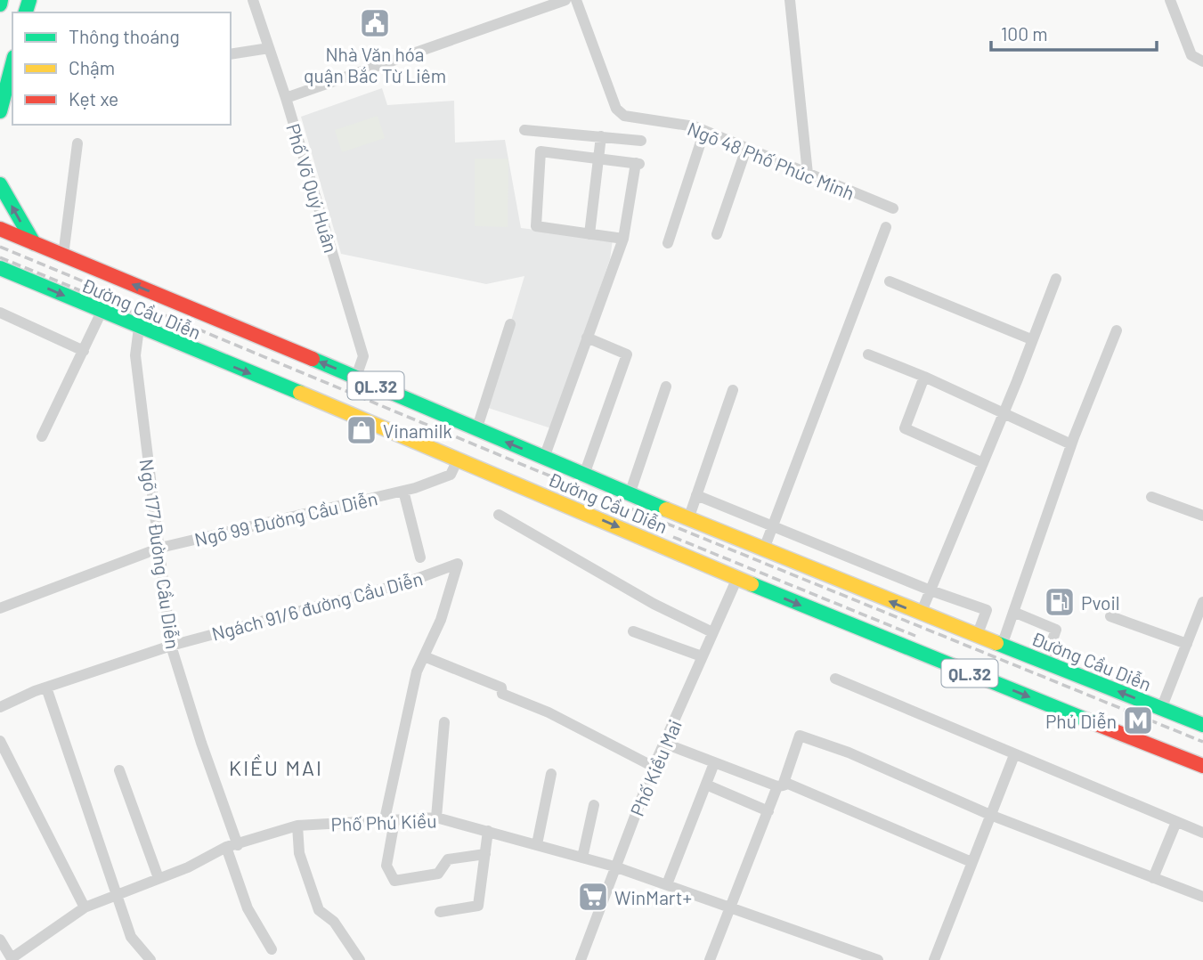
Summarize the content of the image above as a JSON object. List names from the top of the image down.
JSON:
{
  "streets": {
    "main road": ["Đường Cầu Diễn", "QL.32"],
    "street": [
      "Ngõ 48 Phố Phúc Minh",
      "Phố Võ Quý Huân",
      "Ngõ 99 Đường Cầu Diễn",
      "Ngõ 177 Đường Cầu Diễn",
      "Ngách 91/6 đường Cầu Diễn",
      "Phố Kiều Mai",
      "Phố Phú Kiều"
    ]
  },
  "crossings": [
    ["Phố Võ Quý Huân", "Đường Cầu Diễn"],
    ["Đường Cầu Diễn", "Ngõ 99 Đường Cầu Diễn"],
    ["Đường Cầu Diễn", "Ngõ 177 Đường Cầu Diễn"],
    ["Đường Cầu Diễn", "Phố Kiều Mai"],
    ["Ngõ 99 Đường Cầu Diễn", "Ngõ 177 Đường Cầu Diễn"],
    ["Ngõ 177 Đường Cầu Diễn", "Ngách 91/6 đường Cầu Diễn"],
    ["Ngõ 177 Đường Cầu Diễn", "Phố Phú Kiều"],
    ["Phố Kiều Mai", "Phố Phú Kiều"]
  ],
  "districts": ["KIỀU MAI"],
  "places": {
    "public building": ["Nhà Văn hóa quận Bắc Từ Liêm"],
    "shop": ["Vinamilk"],
    "fuel station": ["Pvoil"],
    "metro station": ["Phú Diễn"],
    "supermarket": ["WinMart+"]
  },
  "legend": ["Thông thoáng", "Chậm", "Kẹt xe"],
  "scale_bar": "100 m"
}
